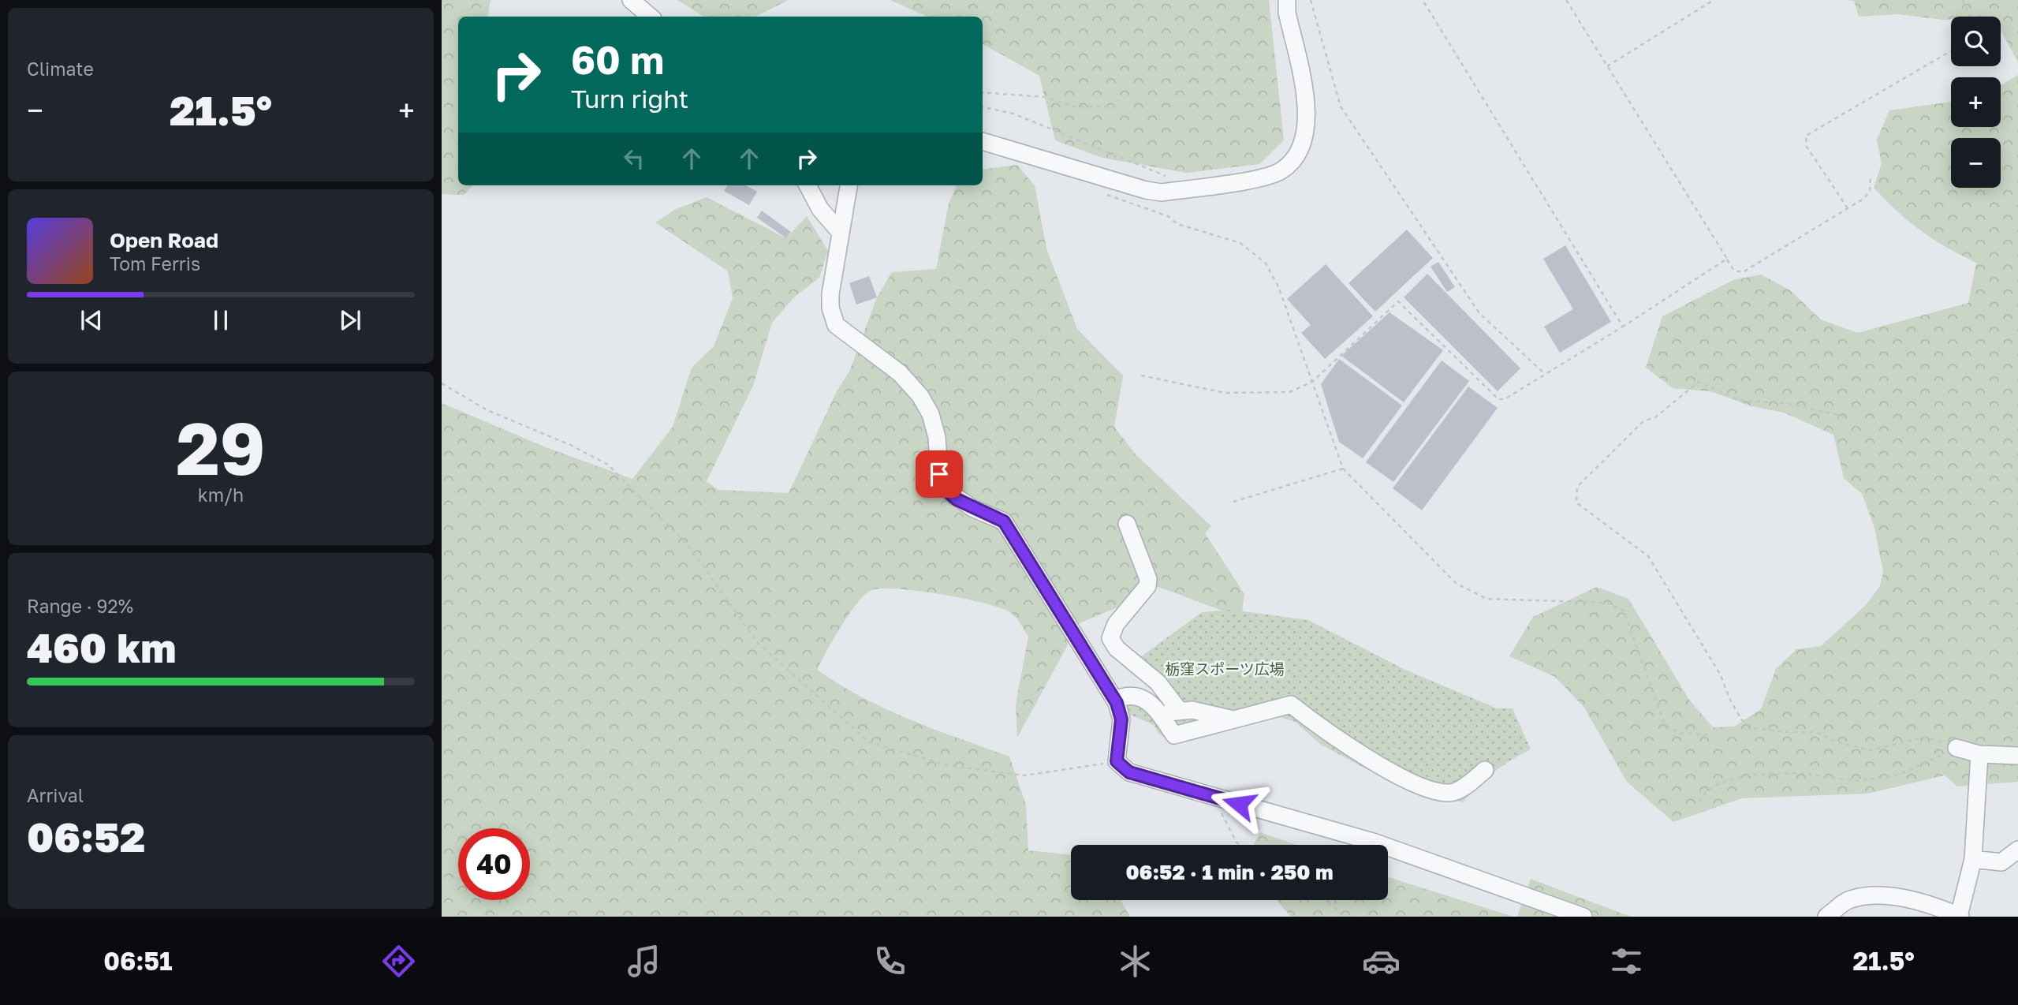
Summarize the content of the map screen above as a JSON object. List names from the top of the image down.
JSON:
{
  "parks": ["栃窪スポーツ広場"],
  "page": {
    "tile": [
      "Climate",
      ["29", "km/h"],
      ["Range · 92%", "460 km"],
      ["Arrival", "06:52"]
    ],
    "map_buttons": ["+", "−"],
    "turn": ["60 m", "Turn right"],
    "heat": ["−", "21.5°", "+"],
    "song": ["Open Road", "Tom Ferris"],
    "limit": "40",
    "trip": "06:52 · 1 min · 250 m",
    "tabs": ["06:51", "21.5°"]
  }
}
